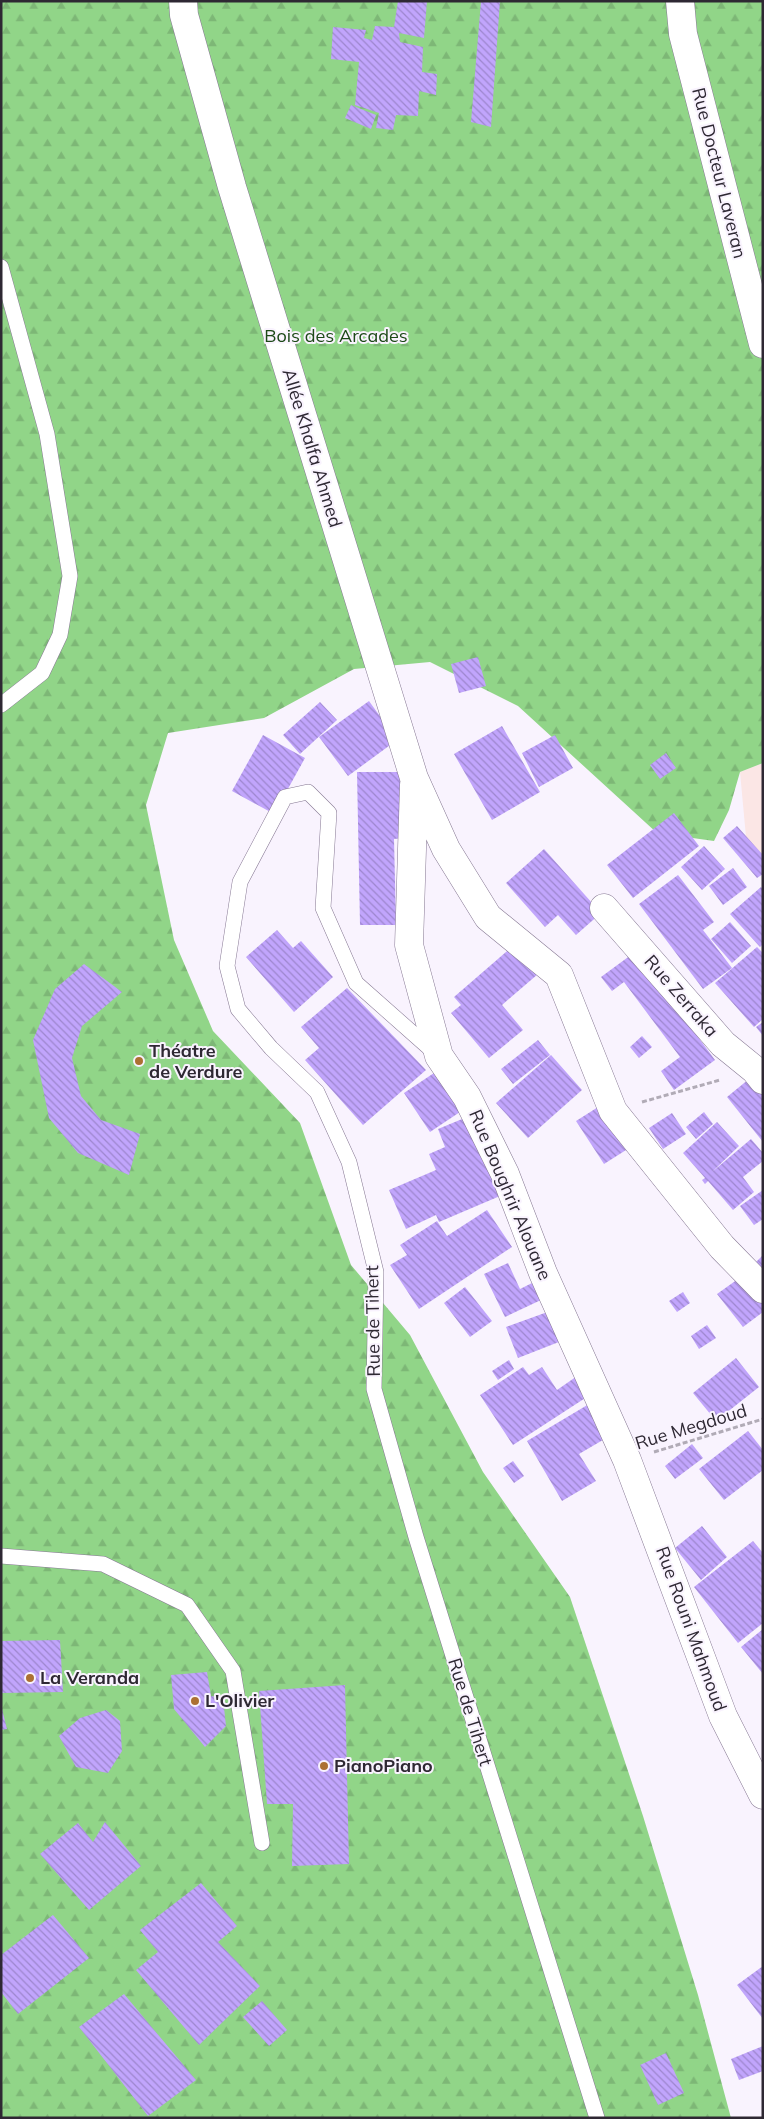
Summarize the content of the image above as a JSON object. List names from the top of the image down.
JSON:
{
  "streets": {
    "street": [
      "Rue Docteur Laveran",
      "Allée Khalfa Ahmed",
      "Rue Zerraka",
      "Rue Boughrir Alouane",
      "Rue Rouni Mahmoud"
    ],
    "lane": ["Rue de Tihert"],
    "path": ["Rue Megdoud"]
  },
  "crossings": [
    ["Allée Khalfa Ahmed", "Rue Boughrir Alouane"],
    ["Rue Boughrir Alouane", "Rue de Tihert"],
    ["Rue Boughrir Alouane", "Rue Megdoud"],
    ["Rue Boughrir Alouane", "Rue Rouni Mahmoud"],
    ["Rue Megdoud", "Rue Rouni Mahmoud"]
  ],
  "parks": ["Bois des Arcades"],
  "places": [
    "Théatre de Verdure",
    "La Veranda",
    "L'Olivier",
    "PianoPiano"
  ]
}
